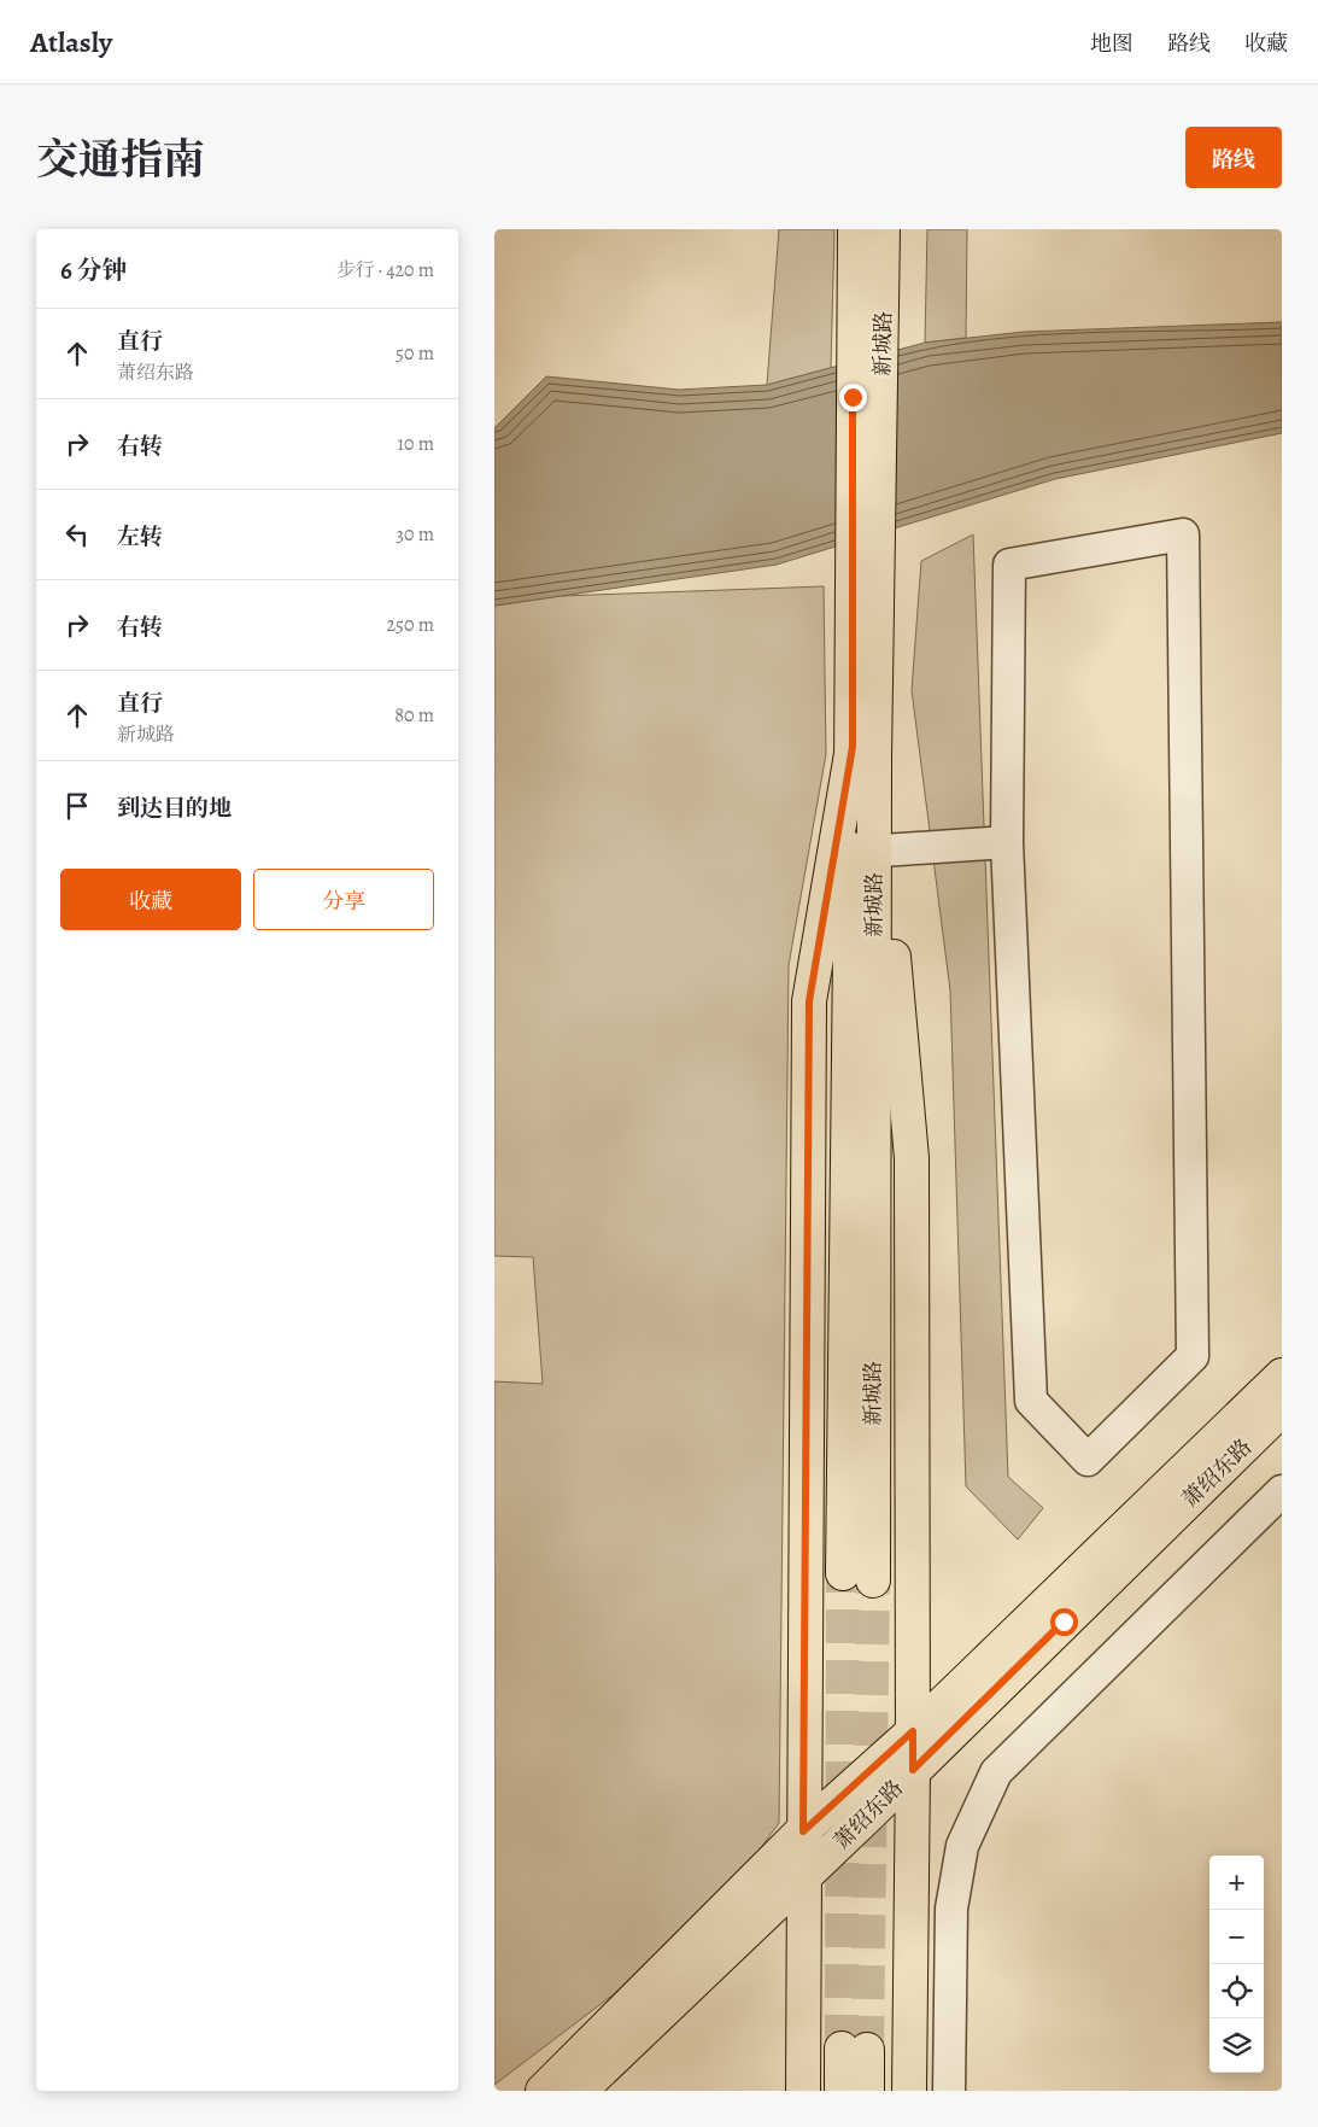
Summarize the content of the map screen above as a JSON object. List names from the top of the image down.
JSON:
{
  "streets": {
    "main road": ["新城路", "萧绍东路"]
  },
  "page": {
    "header": "Atlasly",
    "nav": ["地图", "路线", "收藏"],
    "title": "交通指南",
    "buttons": [
      "路线",
      ["收藏", "分享"]
    ],
    "heading": ["6 分钟", "步行 · 420 m"],
    "list": [
      ["直行", "萧绍东路", "50 m"],
      ["右转", "10 m"],
      ["左转", "30 m"],
      ["右转", "250 m"],
      ["直行", "新城路", "80 m"],
      "到达目的地"
    ],
    "map_buttons": ["+", "−"]
  }
}
